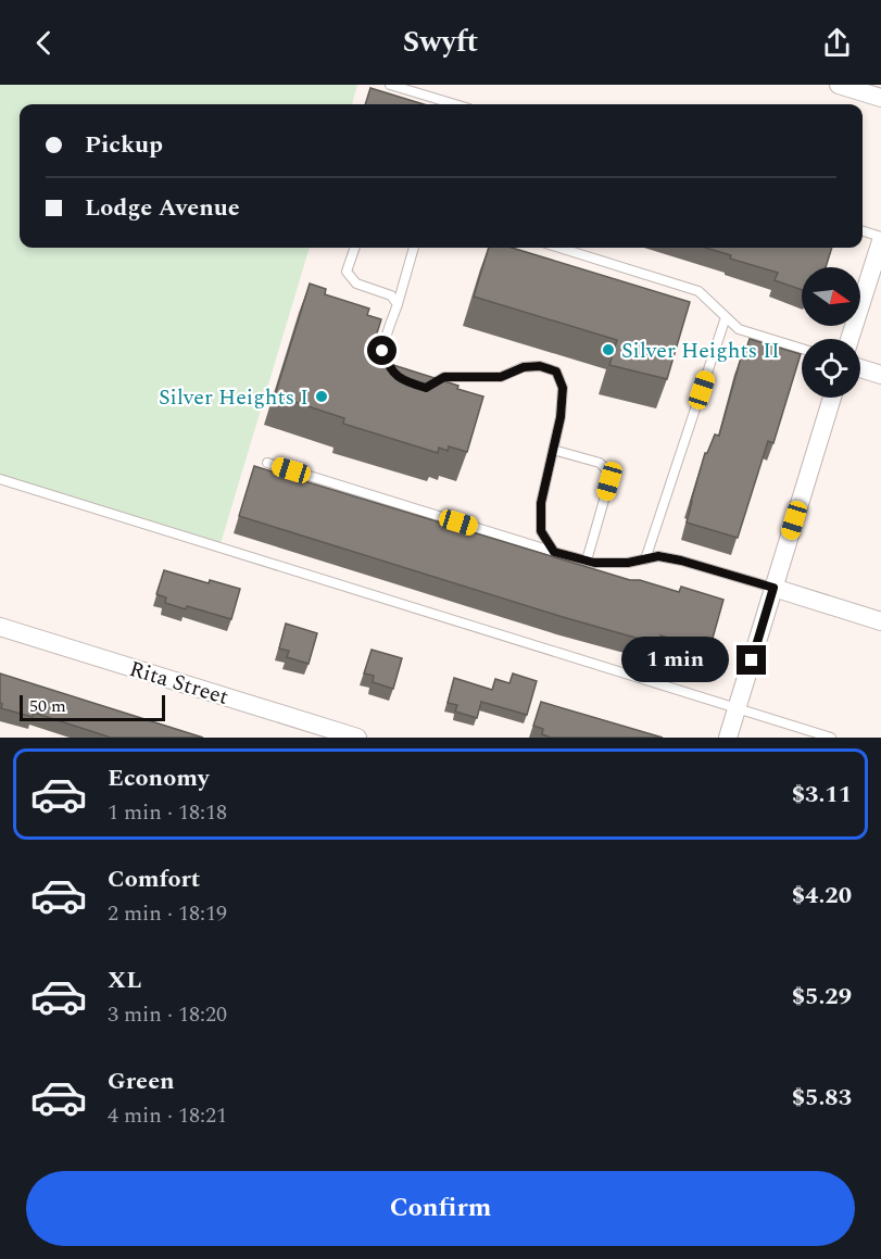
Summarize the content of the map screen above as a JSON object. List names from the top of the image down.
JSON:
{
  "streets": {
    "street": ["Rita Street"]
  },
  "places": ["Silver Heights II", "Silver Heights I"],
  "scale_bar": "50 m",
  "north": "right",
  "page": {
    "header": "Swyft",
    "banner": ["Pickup", "Lodge Avenue"],
    "bubble": "1 min",
    "scale": "50 m",
    "list": [
      {
        "name": "Economy",
        "note": "1 min · 18:18",
        "value": "$3.11"
      },
      {
        "name": "Comfort",
        "note": "2 min · 18:19",
        "value": "$4.20"
      },
      {
        "name": "XL",
        "note": "3 min · 18:20",
        "value": "$5.29"
      },
      {
        "name": "Green",
        "note": "4 min · 18:21",
        "value": "$5.83"
      }
    ],
    "buttons": "Confirm"
  }
}
